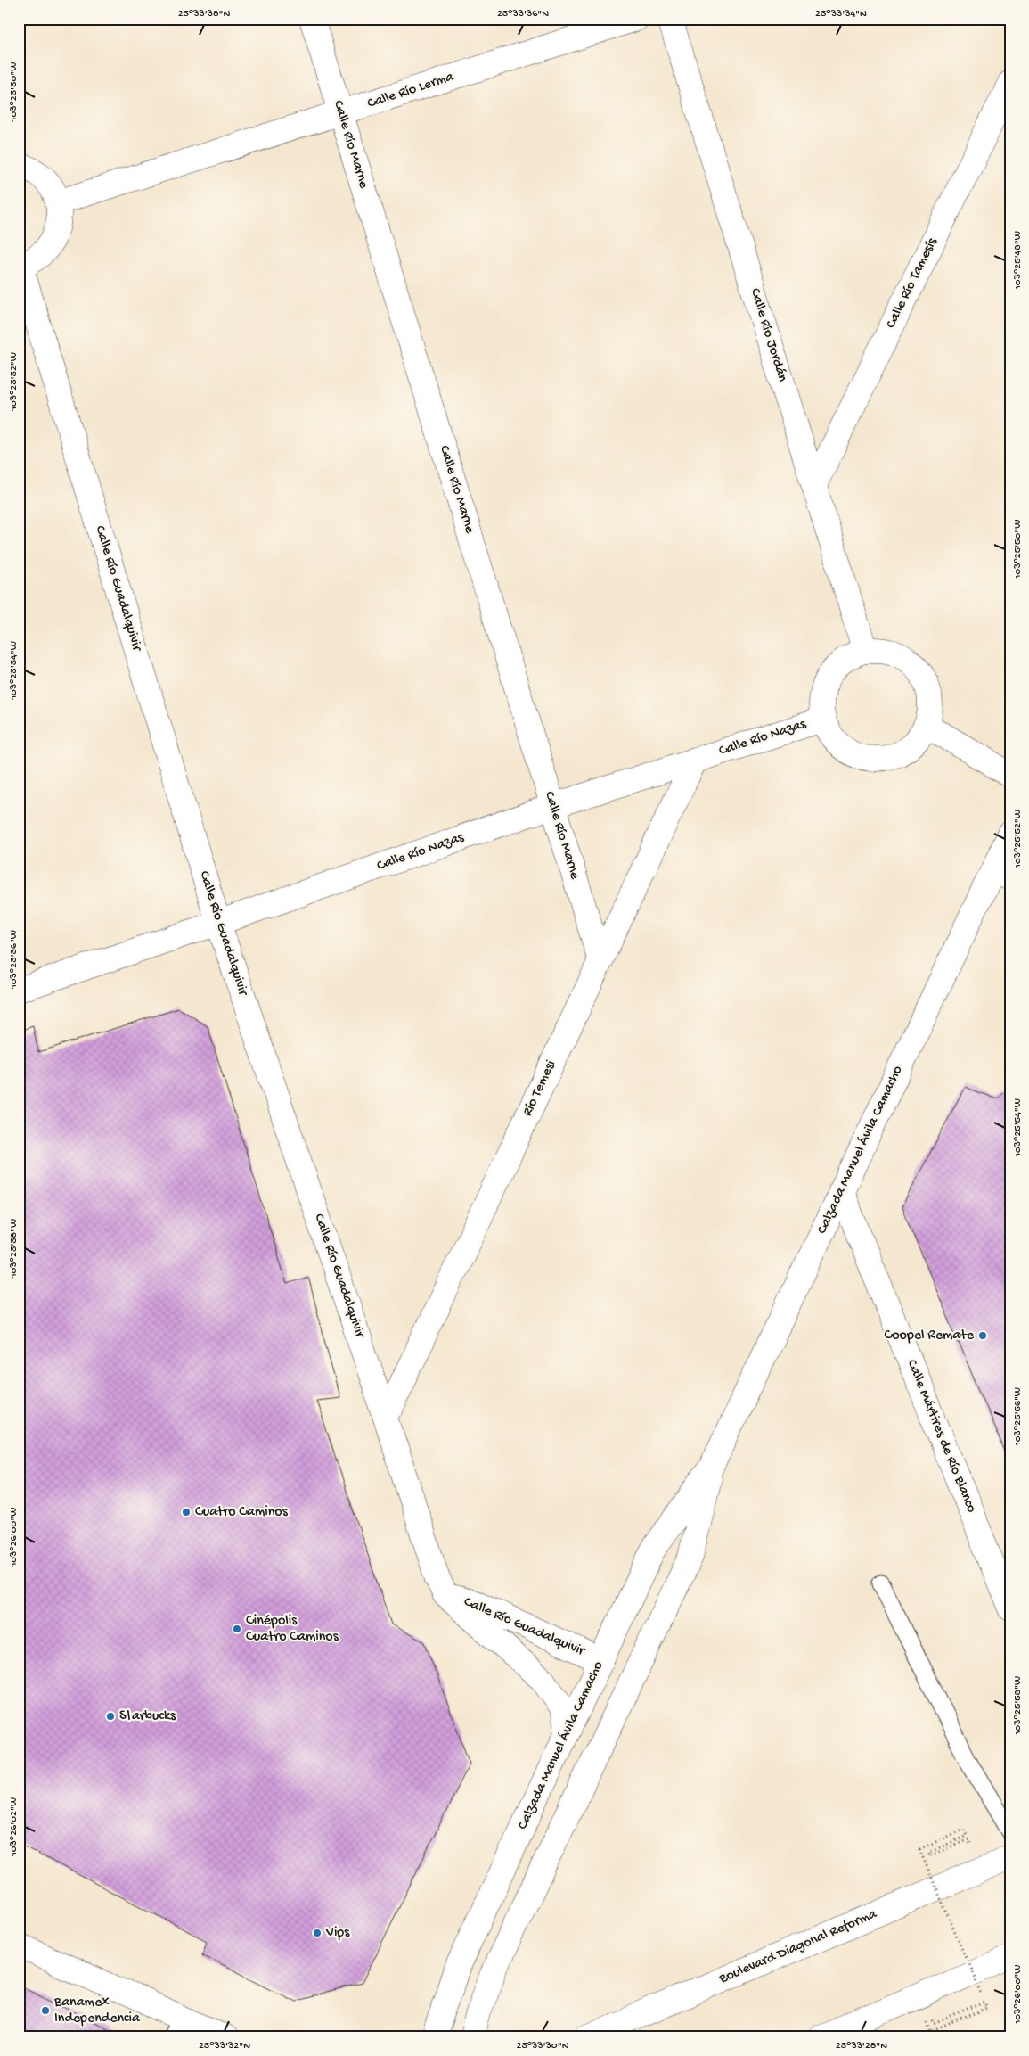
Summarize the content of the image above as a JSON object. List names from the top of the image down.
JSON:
{
  "streets": {
    "street": [
      "Calle Río Lerma",
      "Calle Río Marne",
      "Calle Río Tamesís",
      "Calle Río Jordán",
      "Calle Río Guadalquivir",
      "Calle Río Nazas",
      "Río Temesi",
      "Calzada Manuel Ávila Camacho",
      "Calle Mártires de Río Blanco",
      "Boulevard Diagonal Reforma"
    ]
  },
  "crossings": [
    ["Calle Río Lerma", "Calle Río Marne"],
    ["Calle Río Marne", "Calle Río Nazas"],
    ["Calle Río Marne", "Río Temesi"],
    ["Calle Río Tamesís", "Calle Río Jordán"],
    ["Calle Río Jordán", "Calle Río Nazas"],
    ["Calle Río Guadalquivir", "Calle Río Nazas"],
    ["Calle Río Guadalquivir", "Río Temesi"],
    ["Calle Río Guadalquivir", "Calzada Manuel Ávila Camacho"],
    ["Calle Río Nazas", "Río Temesi"],
    ["Calzada Manuel Ávila Camacho", "Calle Mártires de Río Blanco"]
  ],
  "places": [
    "Coopel Remate",
    "Cuatro Caminos",
    "Cinépolis Cuatro Caminos",
    "Starbucks",
    "Vips",
    "Banamex Independencia"
  ],
  "coordinates": [
    "25°33'38\"N",
    "25°33'36\"N",
    "25°33'34\"N",
    "103°25'50\"W",
    "103°25'48\"W",
    "103°25'52\"W",
    "103°25'54\"W",
    "103°25'56\"W",
    "103°25'58\"W",
    "103°26'00\"W",
    "103°26'02\"W",
    "25°33'32\"N",
    "25°33'30\"N",
    "25°33'28\"N"
  ]
}
